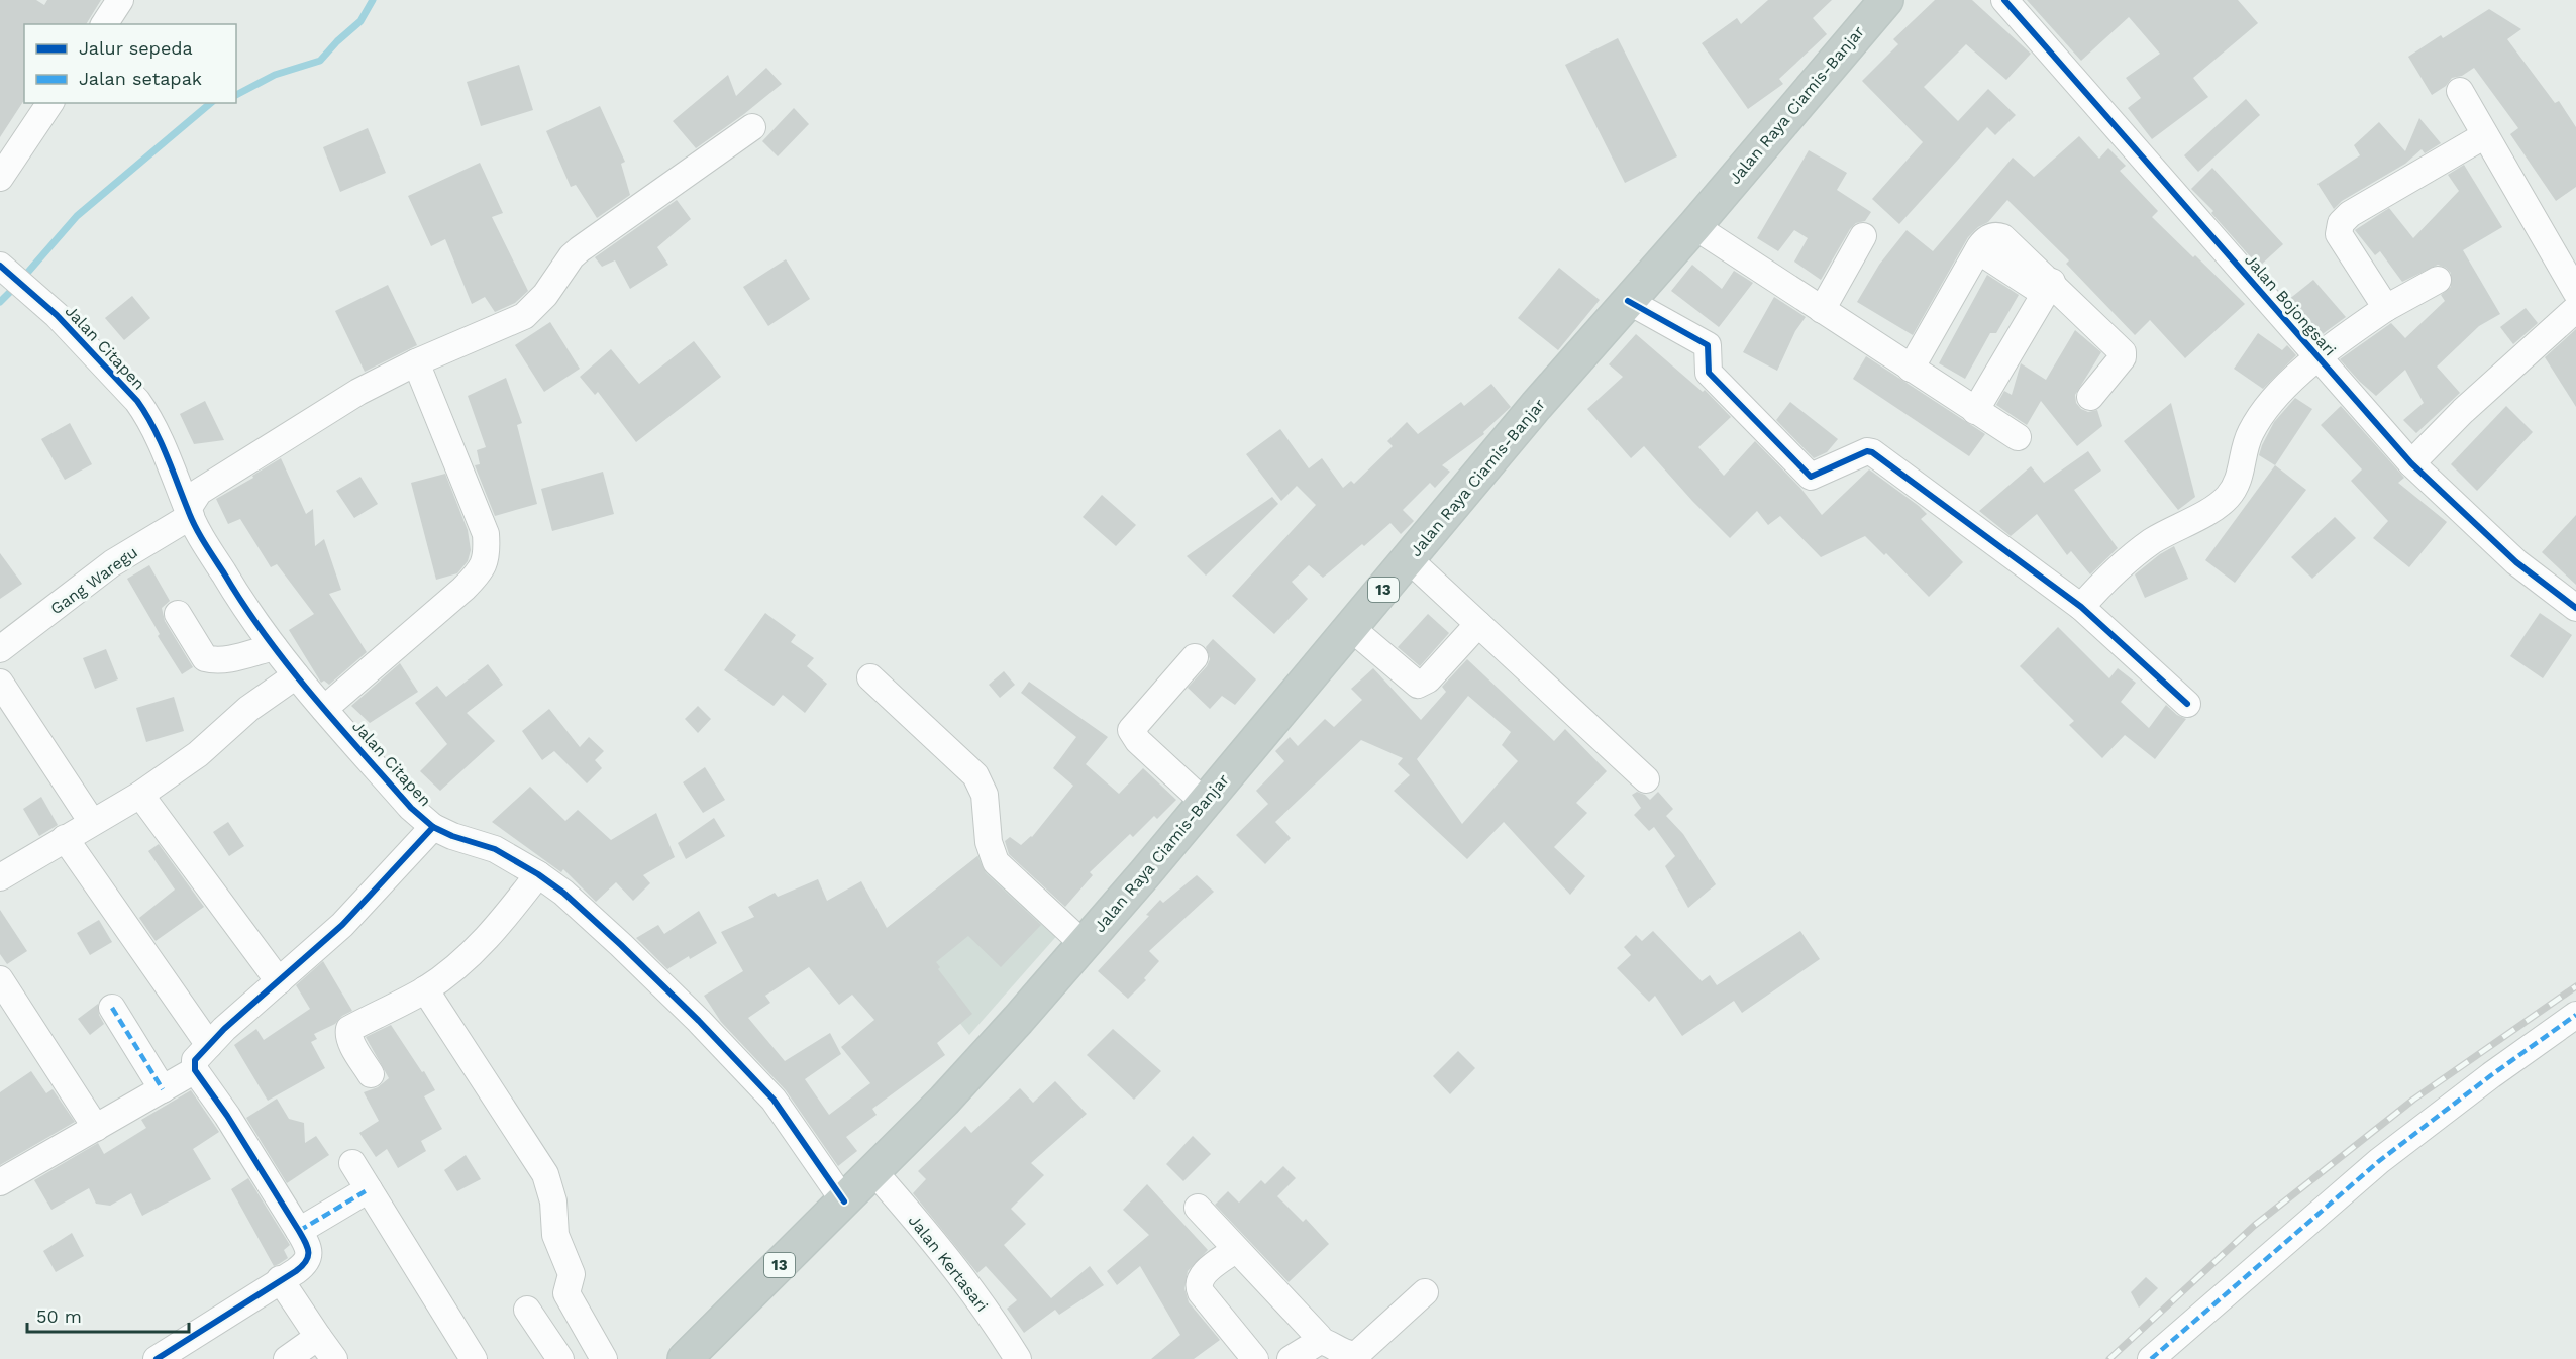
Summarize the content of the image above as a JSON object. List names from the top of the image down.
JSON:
{
  "streets": {
    "highway": ["Jalan Raya Ciamis-Banjar", "13"],
    "street": [
      "Jalan Bojongsari",
      "Jalan Citapen",
      "Gang Waregu",
      "Jalan Kertasari"
    ]
  },
  "crossings": [
    ["Jalan Raya Ciamis-Banjar", "13"],
    ["Jalan Raya Ciamis-Banjar", "Jalan Kertasari"],
    ["Jalan Citapen", "Gang Waregu"],
    ["Jalan Citapen", "13"],
    ["13", "Jalan Kertasari"]
  ],
  "legend": ["Jalur sepeda", "Jalan setapak"],
  "scale_bar": "50 m"
}
